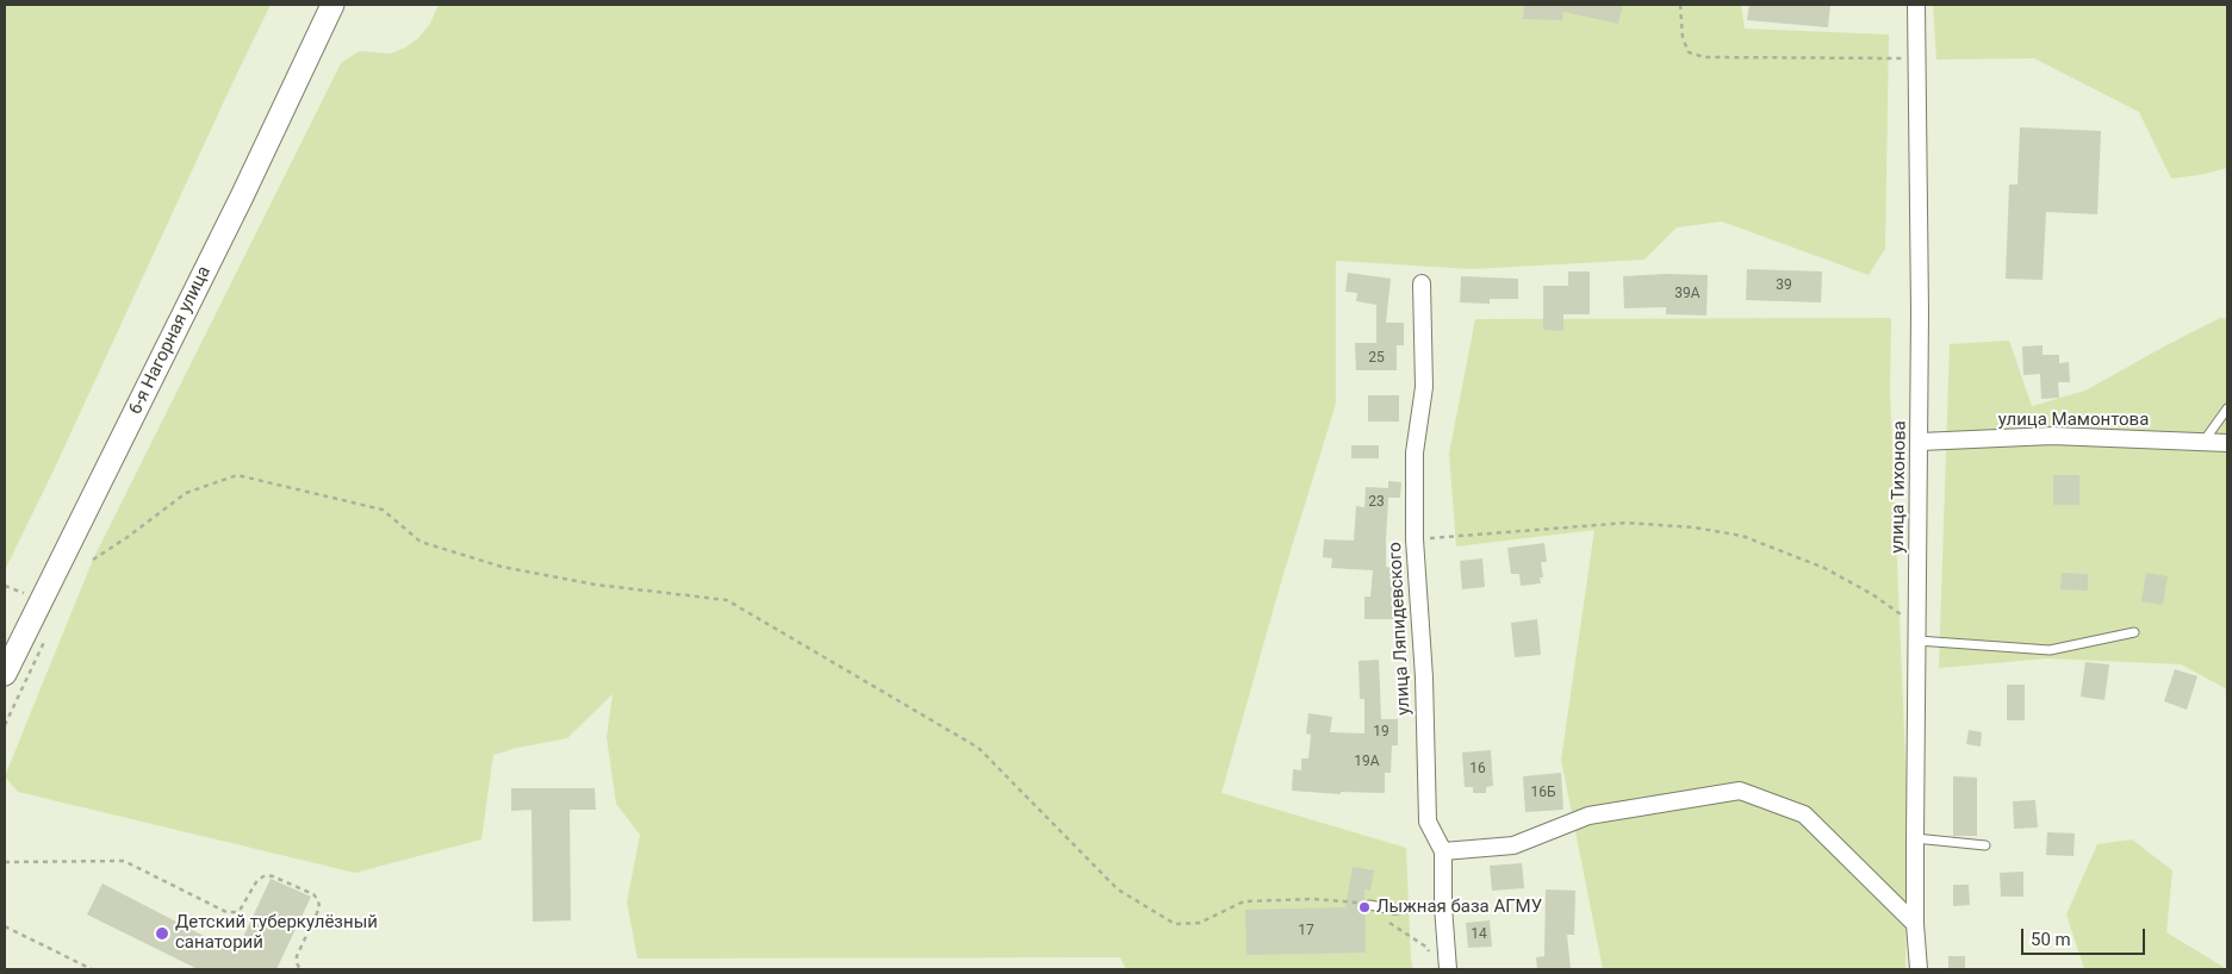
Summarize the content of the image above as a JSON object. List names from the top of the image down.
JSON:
{
  "streets": {
    "street": [
      "6-я Нагорная улица",
      "улица Мамонтова",
      "улица Тихонова",
      "улица Ляпидевского"
    ]
  },
  "crossings": [
    ["улица Мамонтова", "улица Тихонова"]
  ],
  "places": ["Лыжная база АГМУ", "Детский туберкулёзный санаторий"],
  "house_numbers": [
    "39",
    "39А",
    "25",
    "23",
    "19",
    "19А",
    "16",
    "16Б",
    "17",
    "14"
  ],
  "scale_bar": "50 m"
}
